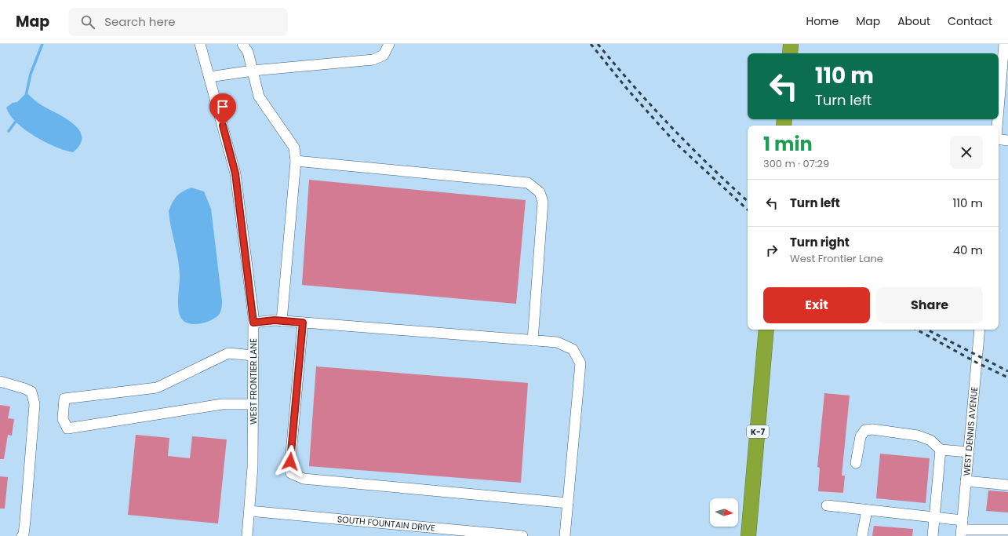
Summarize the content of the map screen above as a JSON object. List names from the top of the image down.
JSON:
{
  "streets": {
    "highway": ["K-7"],
    "street": ["WEST FRONTIER LANE", "WEST DENNIS AVENUE", "SOUTH FOUNTAIN DRIVE"]
  },
  "crossings": [
    ["WEST FRONTIER LANE", "SOUTH FOUNTAIN DRIVE"]
  ],
  "north": "right",
  "page": {
    "header": "Map",
    "search": "Search here",
    "nav": [
      "Home",
      "Map",
      "About",
      "Contact"
    ],
    "turn": ["110 m", "Turn left"],
    "heading": ["1 min", "300 m · 07:29"],
    "list": [
      {
        "name": "Turn left",
        "value": "110 m"
      },
      {
        "name": "Turn right",
        "note": "West Frontier Lane",
        "value": "40 m"
      }
    ],
    "buttons": ["Exit", "Share"]
  }
}
